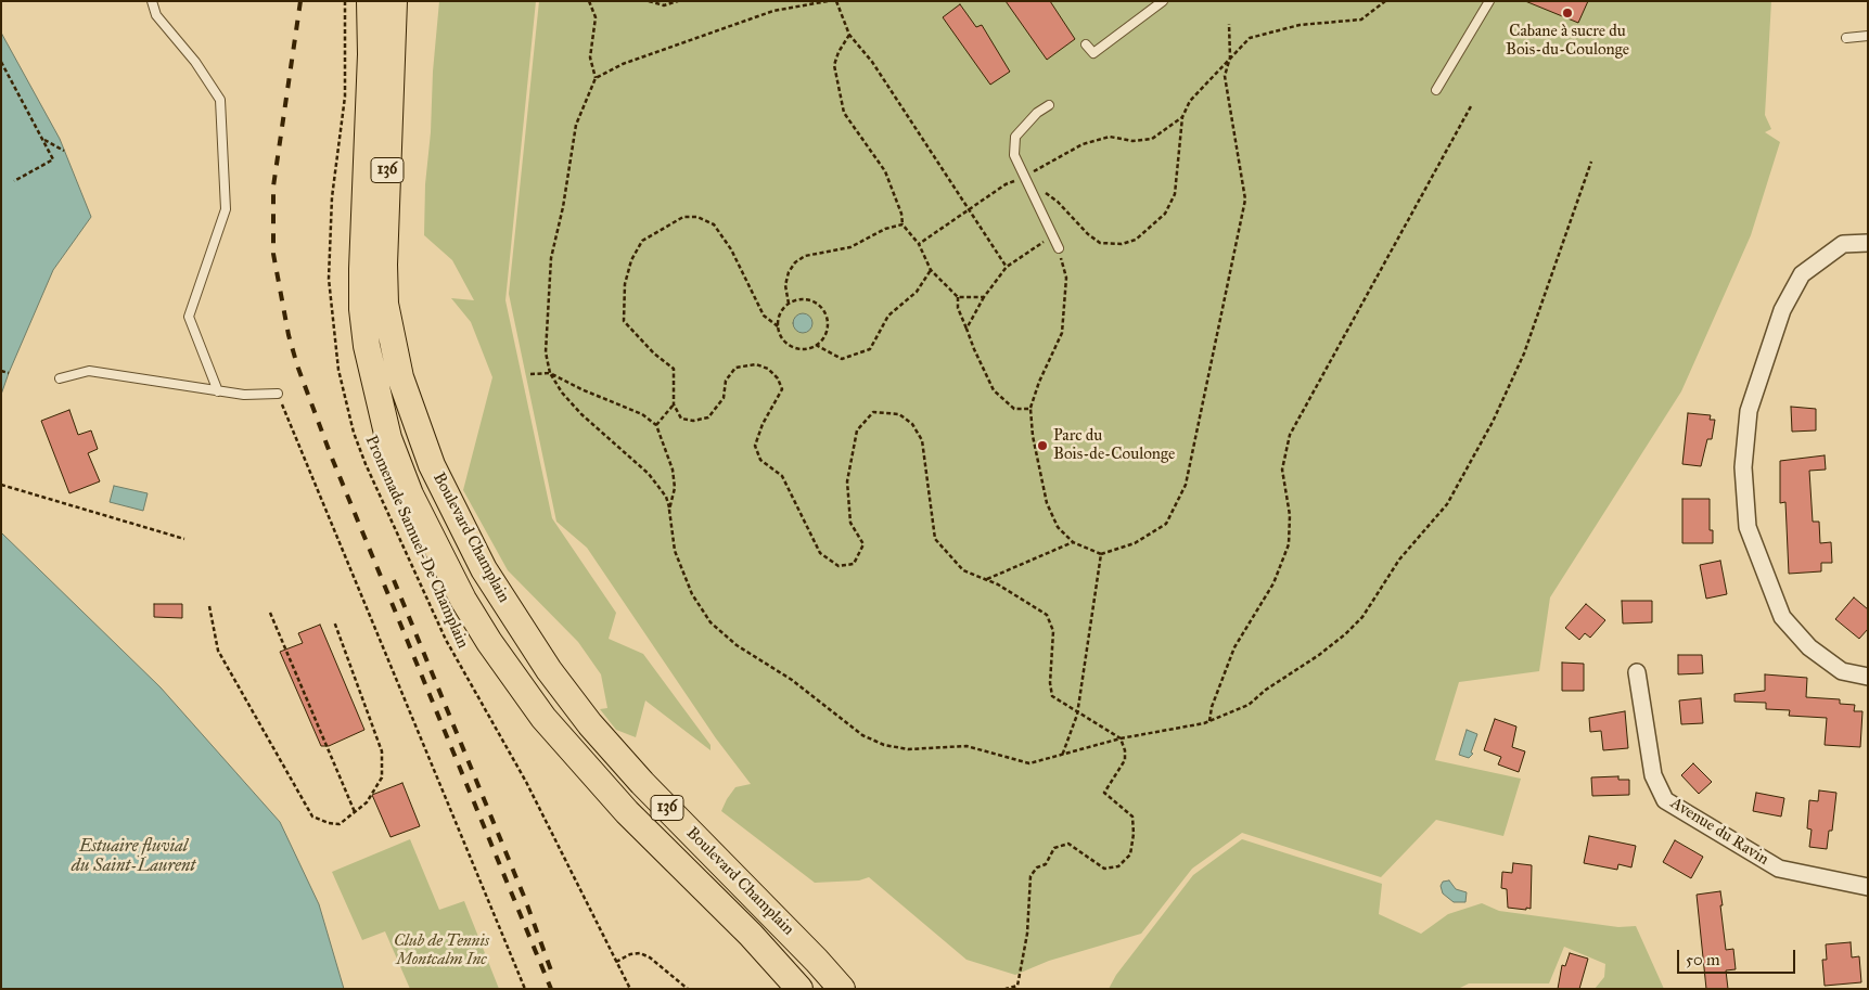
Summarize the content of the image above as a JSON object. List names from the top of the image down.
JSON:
{
  "streets": {
    "main road": ["136", "Boulevard Champlain"],
    "street": ["Avenue du Ravin"],
    "path": ["Promenade Samuel-De Champlain"]
  },
  "water": ["Estuaire fluvial du Saint-Laurent"],
  "parks": ["Club de Tennis Montcalm Inc"],
  "places": ["Cabane à sucre du Bois-du-Coulonge", "Parc du Bois-de-Coulonge"],
  "scale_bar": "50 m"
}
